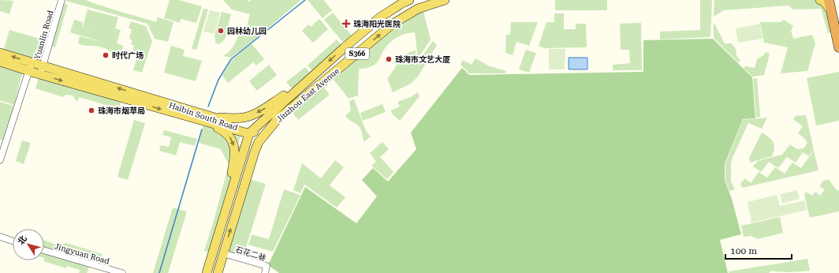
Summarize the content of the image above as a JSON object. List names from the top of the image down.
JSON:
{
  "streets": {
    "main road": ["S366", "Jiuzhou East Avenue", "Haibin South Road"],
    "street": ["Yuanlin Road", "Jingyuan Road", "石花二巷"]
  },
  "crossings": [
    ["Yuanlin Road", "Haibin South Road"],
    ["Jiuzhou East Avenue", "Haibin South Road"],
    ["Jiuzhou East Avenue", "石花二巷"]
  ],
  "places": {
    "health": ["珠海阳光医院"],
    "other": [
      "园林幼儿园",
      "时代广场",
      "珠海市文艺大厦",
      "珠海市烟草局"
    ]
  },
  "scale_bar": "100 m",
  "north": "top left"
}
